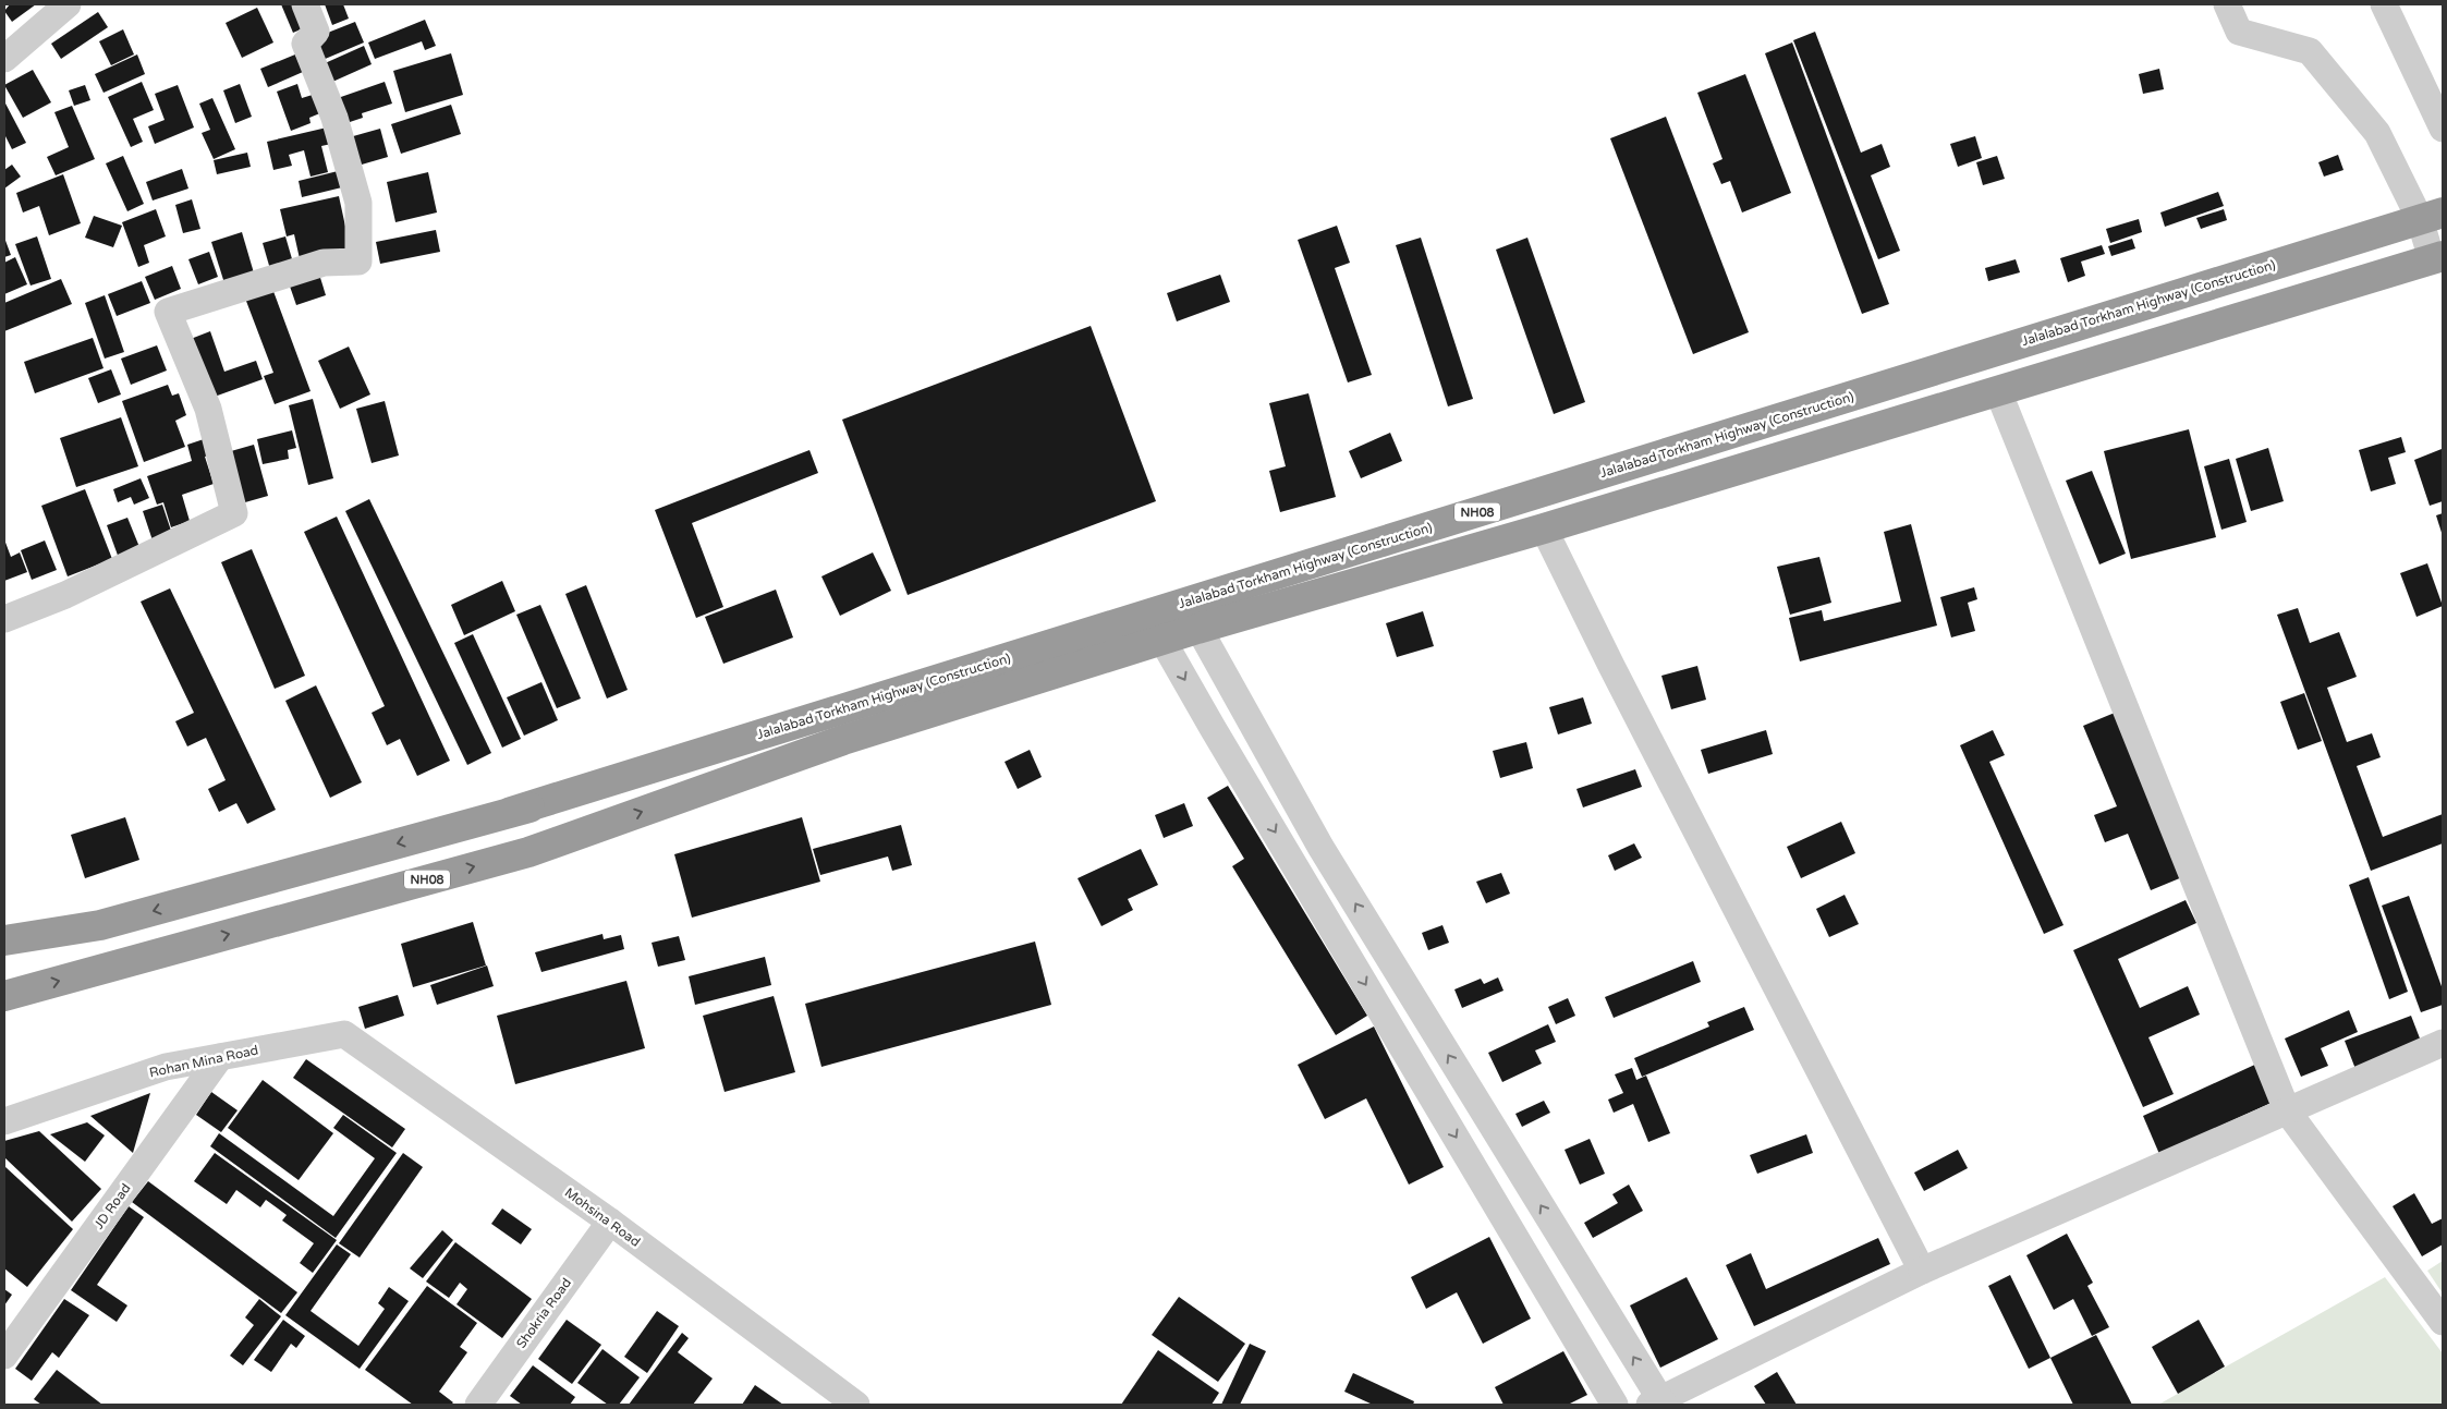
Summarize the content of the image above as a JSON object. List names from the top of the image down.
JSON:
{
  "streets": {
    "highway": ["Jalalabad Torkham Highway (Construction)", "NH08"],
    "street": [
      "Rohan Mina Road",
      "JD Road",
      "Mohsina Road",
      "Shokria Road"
    ]
  },
  "crossings": [
    ["Jalalabad Torkham Highway (Construction)", "NH08"],
    ["Rohan Mina Road", "JD Road"],
    ["Rohan Mina Road", "Mohsina Road"],
    ["Mohsina Road", "Shokria Road"]
  ]
}
